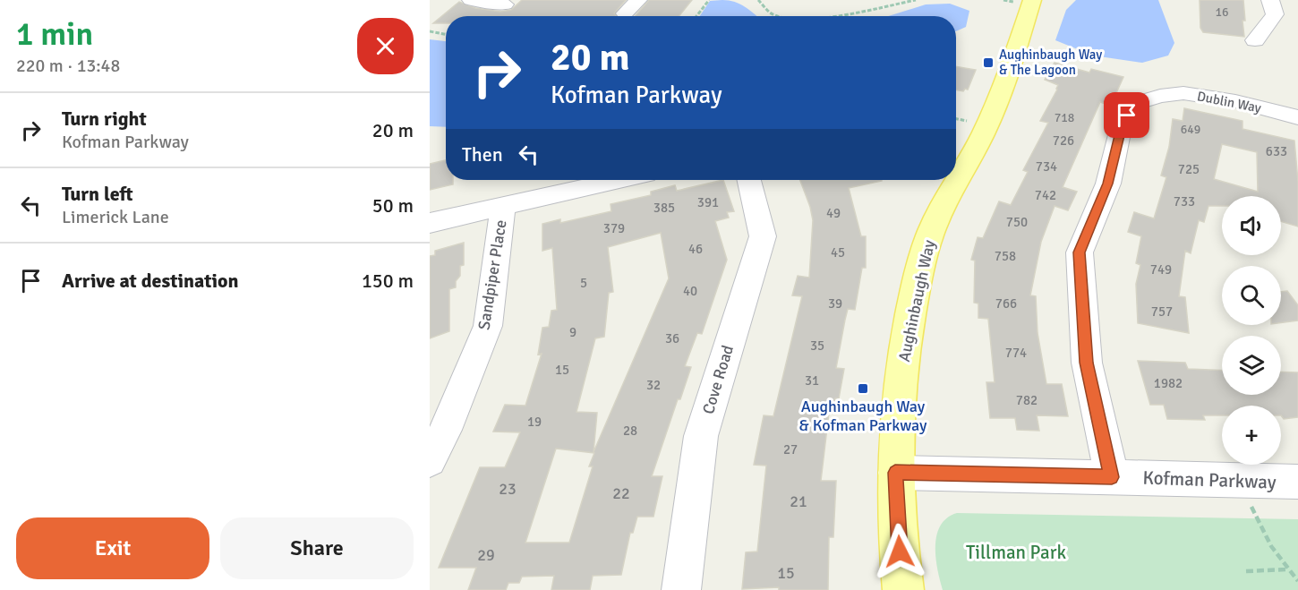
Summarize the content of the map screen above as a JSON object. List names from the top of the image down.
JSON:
{
  "streets": {
    "main road": ["Aughinbaugh Way"],
    "street": [
      "Dublin Way",
      "Sandpiper Place",
      "Cove Road",
      "Kofman Parkway"
    ]
  },
  "crossings": [
    ["Dublin Way", "Kofman Parkway"],
    ["Aughinbaugh Way", "Kofman Parkway"]
  ],
  "parks": ["Tillman Park"],
  "places": {
    "transit": ["Aughinbaugh Way & The Lagoon", "Aughinbaugh Way & Kofman Parkway"]
  },
  "house_numbers": [
    "16",
    "718",
    "649",
    "726",
    "633",
    "734",
    "725",
    "742",
    "733",
    "391",
    "385",
    "49",
    "750",
    "379",
    "46",
    "45",
    "758",
    "749",
    "5",
    "40",
    "39",
    "766",
    "757",
    "9",
    "36",
    "35",
    "774",
    "15",
    "31",
    "1982",
    "32",
    "782",
    "19",
    "28",
    "27",
    "23",
    "22",
    "21",
    "29",
    "15"
  ],
  "page": {
    "heading": ["1 min", "220 m · 13:48"],
    "turn": ["20 m", "Kofman Parkway"],
    "list": [
      {
        "name": "Turn right",
        "note": "Kofman Parkway",
        "value": "20 m"
      },
      {
        "name": "Turn left",
        "note": "Limerick Lane",
        "value": "50 m"
      },
      {
        "name": "Arrive at destination",
        "value": "150 m"
      }
    ],
    "then": "Then",
    "map_buttons": "+",
    "buttons": ["Exit", "Share"]
  }
}
